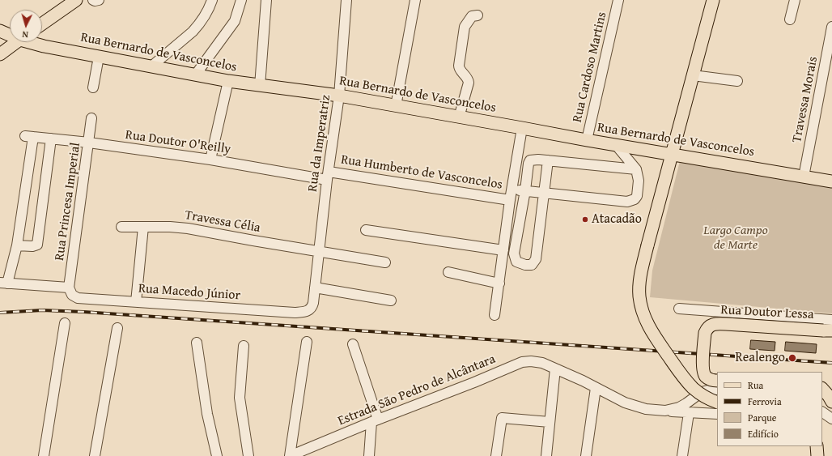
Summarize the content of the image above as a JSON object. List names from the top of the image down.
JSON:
{
  "streets": {
    "main road": ["Rua Bernardo de Vasconcelos", "Rua Doutor Lessa"],
    "street": [
      "Rua Cardoso Martins",
      "Travessa Morais",
      "Rua Doutor O'Reilly",
      "Rua da Imperatriz",
      "Rua Humberto de Vasconcelos",
      "Rua Princesa Imperial",
      "Travessa Célia",
      "Rua Macedo Júnior",
      "Estrada São Pedro de Alcântara"
    ]
  },
  "crossings": [
    ["Rua Bernardo de Vasconcelos", "Rua Cardoso Martins"],
    ["Rua Bernardo de Vasconcelos", "Travessa Morais"],
    ["Rua Bernardo de Vasconcelos", "Rua da Imperatriz"],
    ["Rua Doutor O'Reilly", "Rua da Imperatriz"],
    ["Rua Doutor O'Reilly", "Rua Humberto de Vasconcelos"],
    ["Rua Doutor O'Reilly", "Rua Princesa Imperial"],
    ["Rua da Imperatriz", "Rua Humberto de Vasconcelos"],
    ["Rua da Imperatriz", "Travessa Célia"],
    ["Rua da Imperatriz", "Rua Macedo Júnior"],
    ["Rua Princesa Imperial", "Rua Macedo Júnior"]
  ],
  "parks": ["Largo Campo de Marte"],
  "places": ["Atacadão", "Realengo"],
  "legend": [
    "Rua",
    "Ferrovia",
    "Parque",
    "Edifício"
  ],
  "north": "bottom"
}
